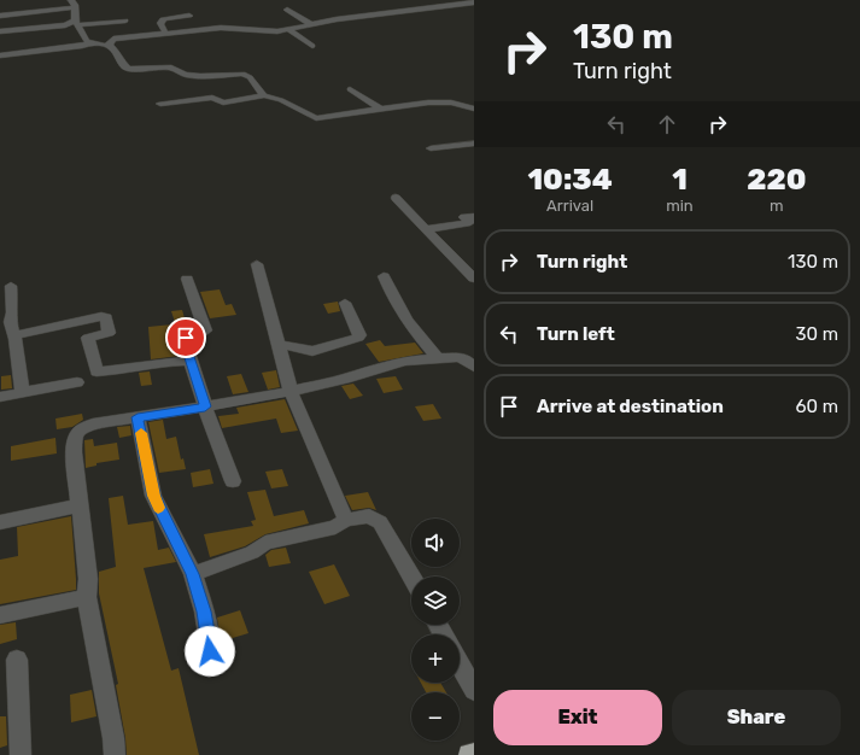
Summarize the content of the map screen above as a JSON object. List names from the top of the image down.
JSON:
{
  "page": {
    "turn": ["130 m", "Turn right"],
    "eta": [
      "10:34",
      "Arrival",
      "1",
      "min",
      "220",
      "m"
    ],
    "list": [
      {
        "name": "Turn right",
        "value": "130 m"
      },
      {
        "name": "Turn left",
        "value": "30 m"
      },
      {
        "name": "Arrive at destination",
        "value": "60 m"
      }
    ],
    "map_buttons": ["+", "−"],
    "buttons": ["Exit", "Share"]
  }
}
